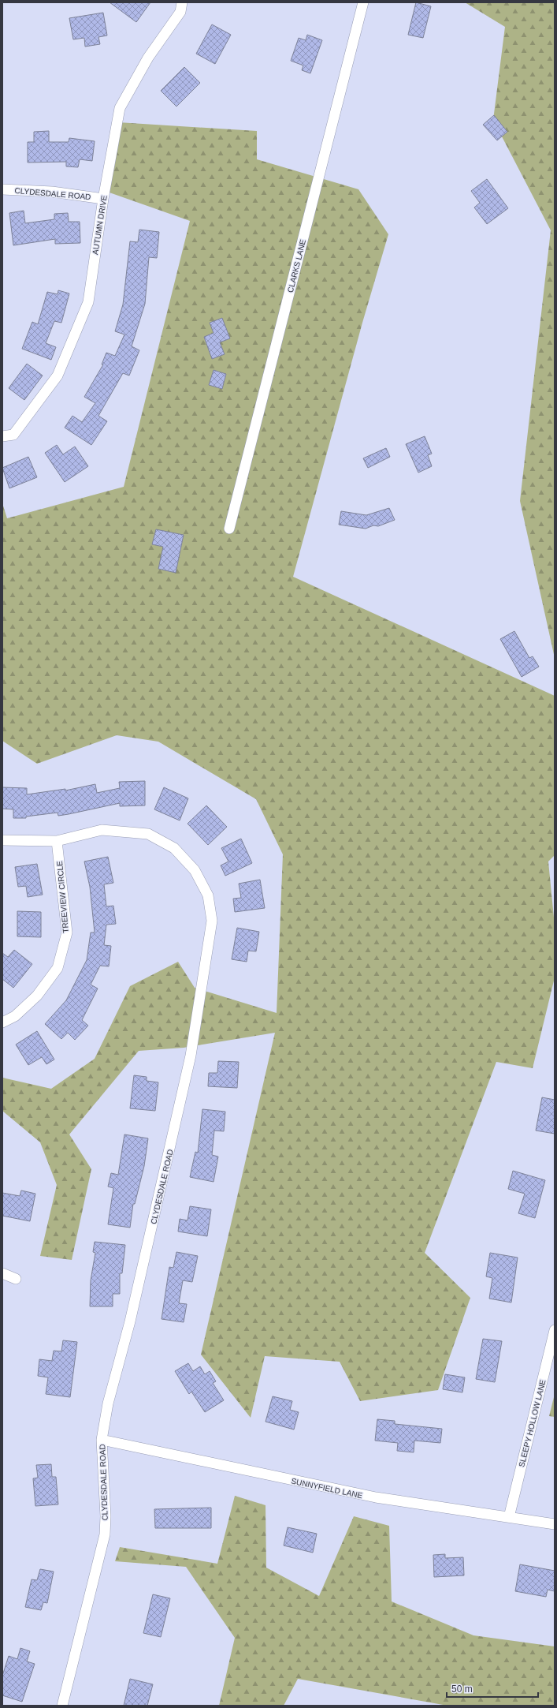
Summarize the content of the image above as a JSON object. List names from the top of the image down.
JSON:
{
  "streets": {
    "street": [
      "CLYDESDALE ROAD",
      "AUTUMN DRIVE",
      "CLARKS LANE",
      "TREEVIEW CIRCLE",
      "SLEEPY HOLLOW LANE",
      "SUNNYFIELD LANE"
    ]
  },
  "crossings": [
    ["CLYDESDALE ROAD", "AUTUMN DRIVE"],
    ["CLYDESDALE ROAD", "TREEVIEW CIRCLE"],
    ["CLYDESDALE ROAD", "SUNNYFIELD LANE"],
    ["SLEEPY HOLLOW LANE", "SUNNYFIELD LANE"]
  ],
  "scale_bar": "50 m"
}
